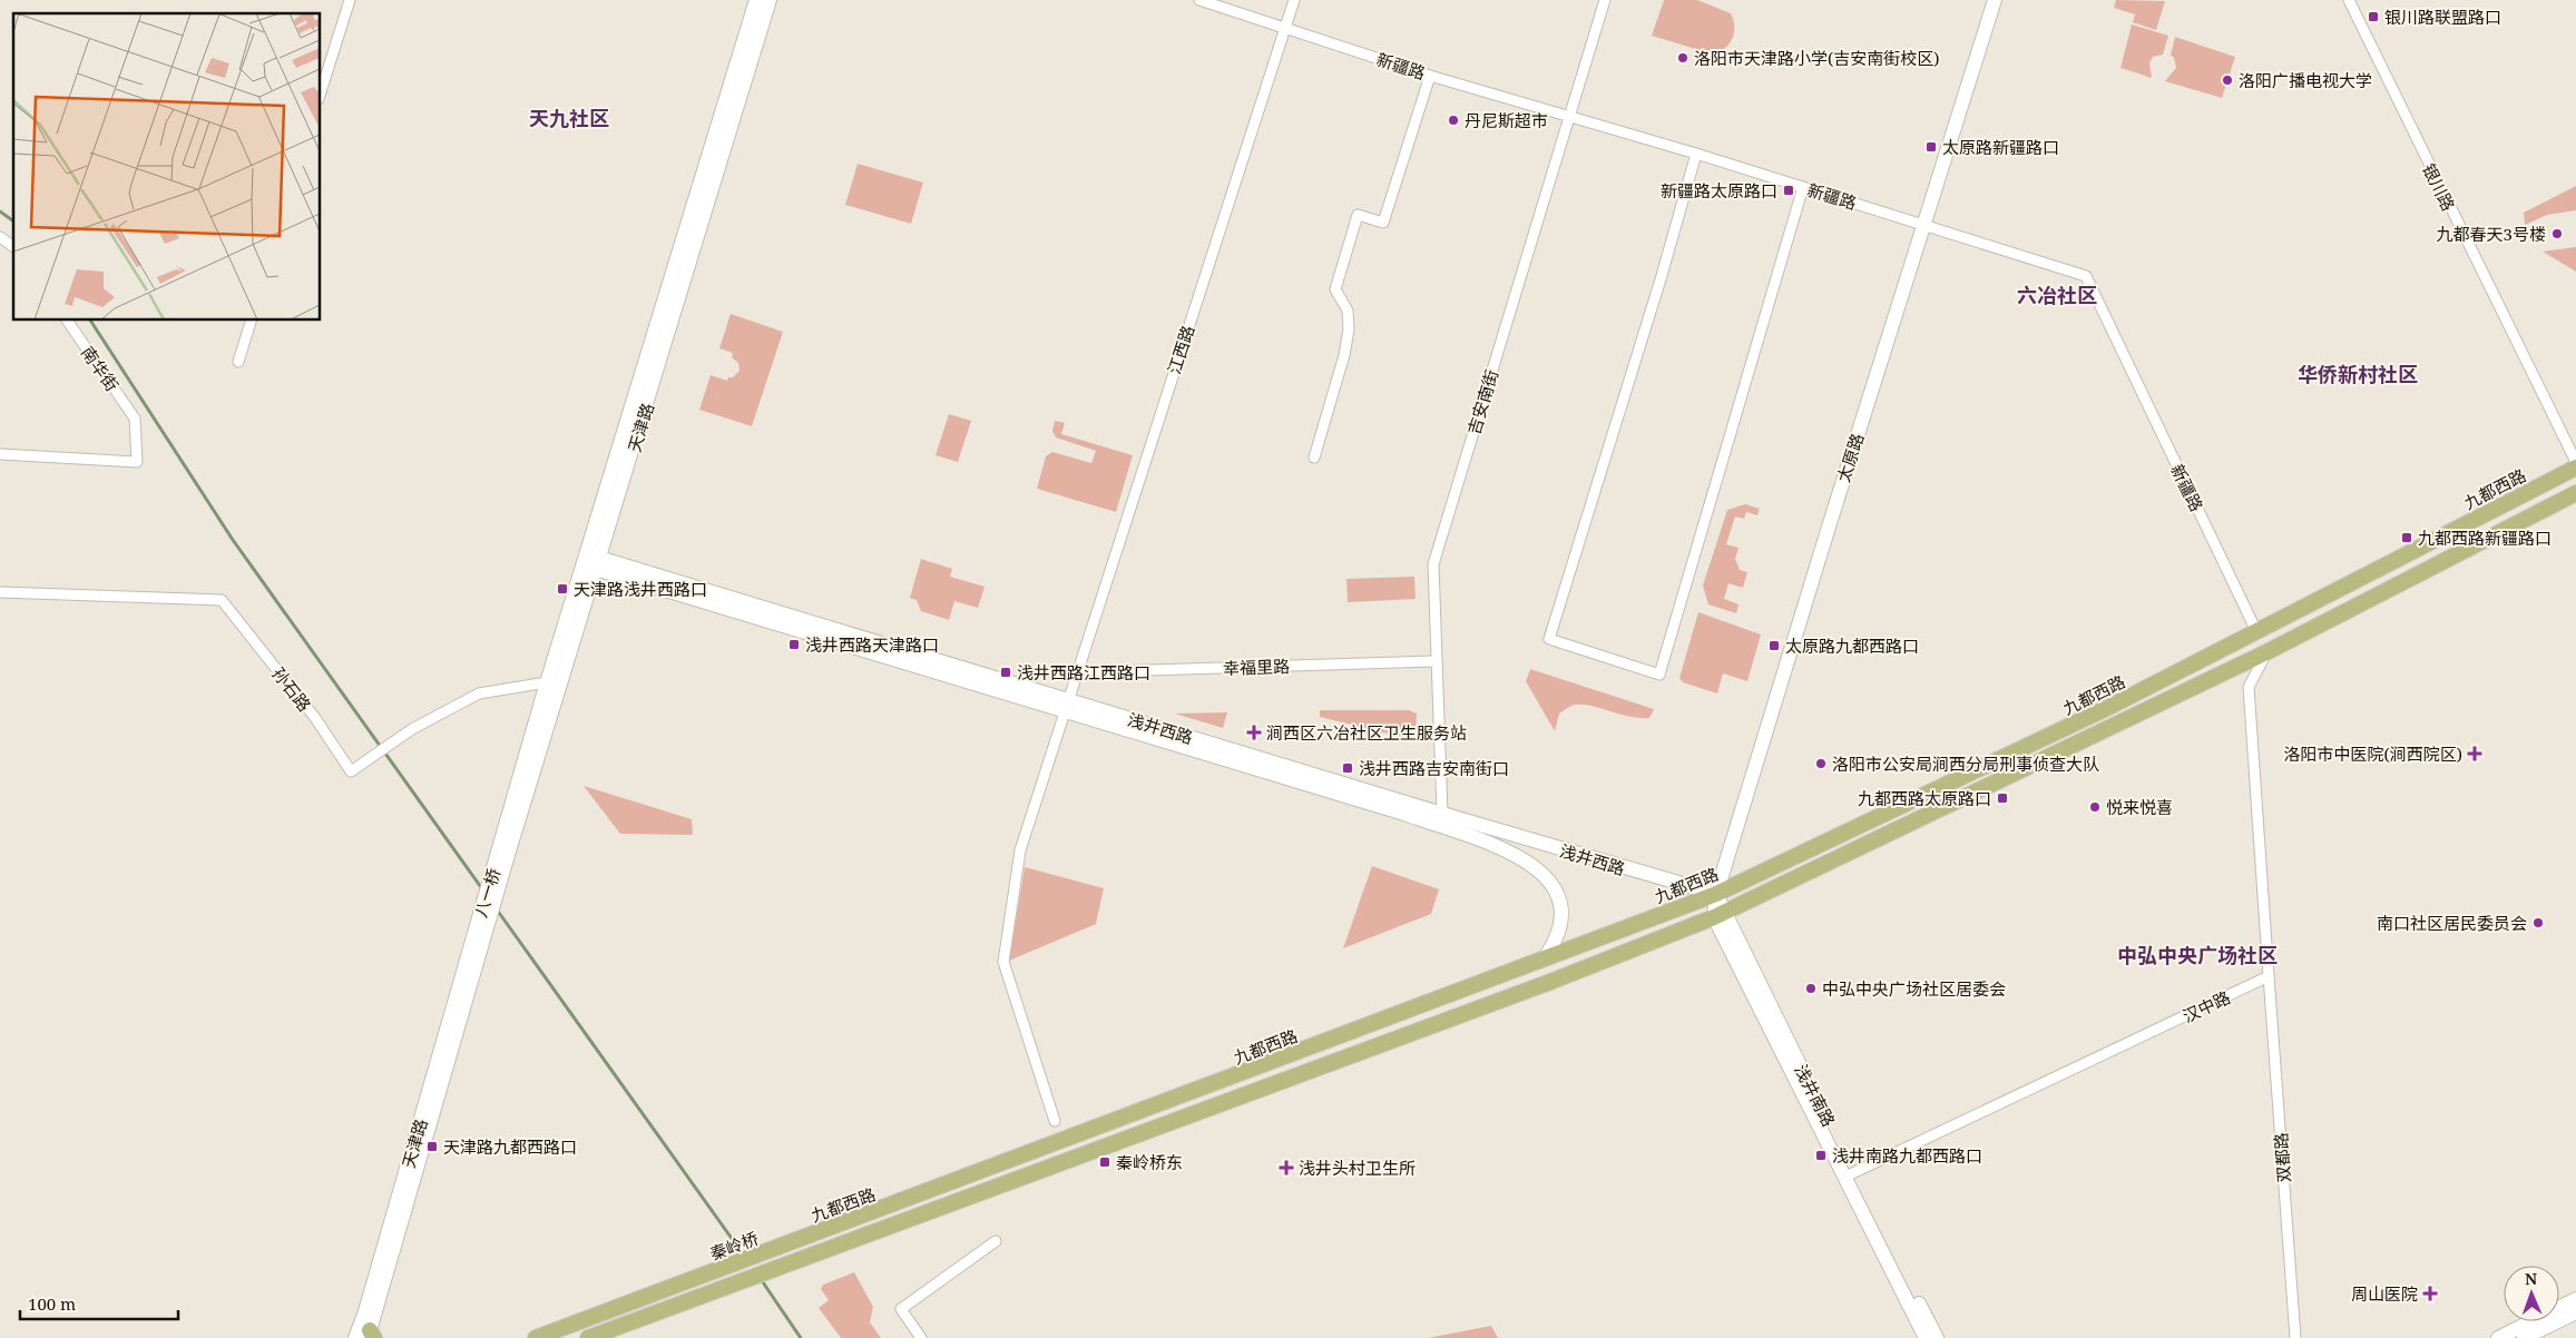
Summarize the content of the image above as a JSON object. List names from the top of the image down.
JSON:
{
  "streets": {
    "main road": [
      "天津路",
      "太原路",
      "九都西路",
      "浅井西路",
      "八一桥",
      "浅井南路",
      "秦岭桥"
    ],
    "street": [
      "新疆路",
      "银川路",
      "江西路",
      "南华街",
      "吉安南街",
      "幸福里路",
      "孙石路",
      "汉中路",
      "双都路"
    ]
  },
  "crossings": [
    ["新疆路", "江西路"],
    ["新疆路", "吉安南街"],
    ["新疆路", "太原路"],
    ["新疆路", "九都西路"],
    ["江西路", "幸福里路"],
    ["江西路", "浅井西路"],
    ["吉安南街", "幸福里路"],
    ["吉安南街", "浅井西路"],
    ["天津路", "孙石路"],
    ["天津路", "浅井西路"],
    ["天津路", "八一桥"],
    ["太原路", "九都西路"],
    ["太原路", "浅井西路"],
    ["太原路", "浅井南路"],
    ["九都西路", "浅井西路"],
    ["九都西路", "秦岭桥"],
    ["汉中路", "浅井南路"],
    ["汉中路", "双都路"]
  ],
  "districts": [
    "天九社区",
    "六冶社区",
    "华侨新村社区",
    "中弘中央广场社区"
  ],
  "places": {
    "transit": [
      "银川路联盟路口",
      "太原路新疆路口",
      "新疆路太原路口",
      "九都西路新疆路口",
      "天津路浅井西路口",
      "浅井西路天津路口",
      "太原路九都西路口",
      "浅井西路江西路口",
      "浅井西路吉安南街口",
      "九都西路太原路口",
      "天津路九都西路口",
      "浅井南路九都西路口",
      "秦岭桥东"
    ],
    "other": [
      "洛阳市天津路小学(吉安南街校区)",
      "洛阳广播电视大学",
      "丹尼斯超市",
      "九都春天3号楼",
      "洛阳市公安局涧西分局刑事侦查大队",
      "悦来悦喜",
      "南口社区居民委员会",
      "中弘中央广场社区居委会"
    ],
    "health": [
      "涧西区六冶社区卫生服务站",
      "洛阳市中医院(涧西院区)",
      "浅井头村卫生所",
      "周山医院"
    ]
  },
  "scale_bar": "100 m",
  "north": "top"
}
